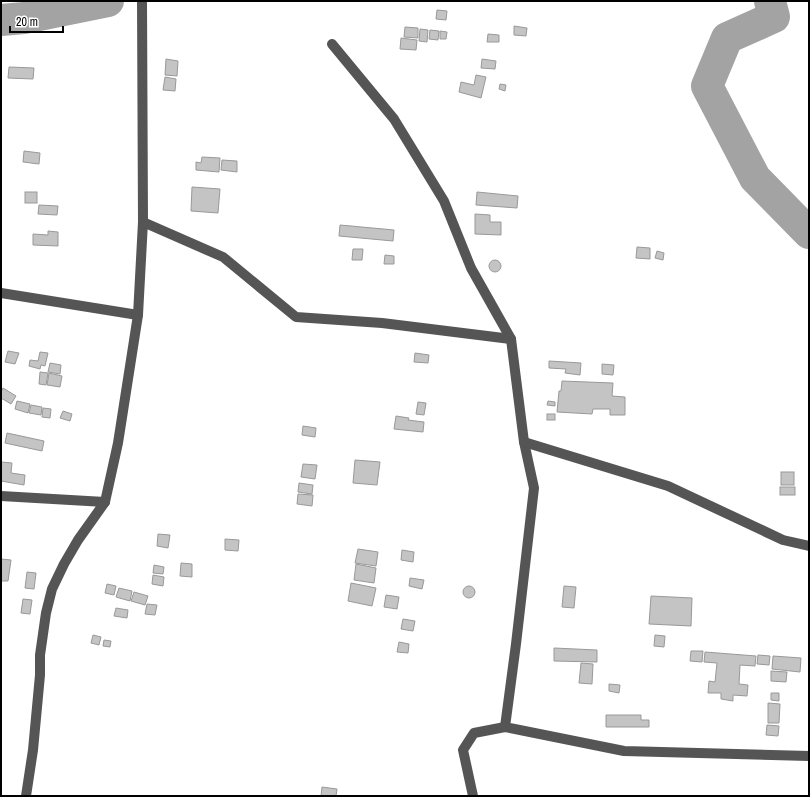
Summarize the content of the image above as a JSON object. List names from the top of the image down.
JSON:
{
  "scale_bar": "20 m"
}
